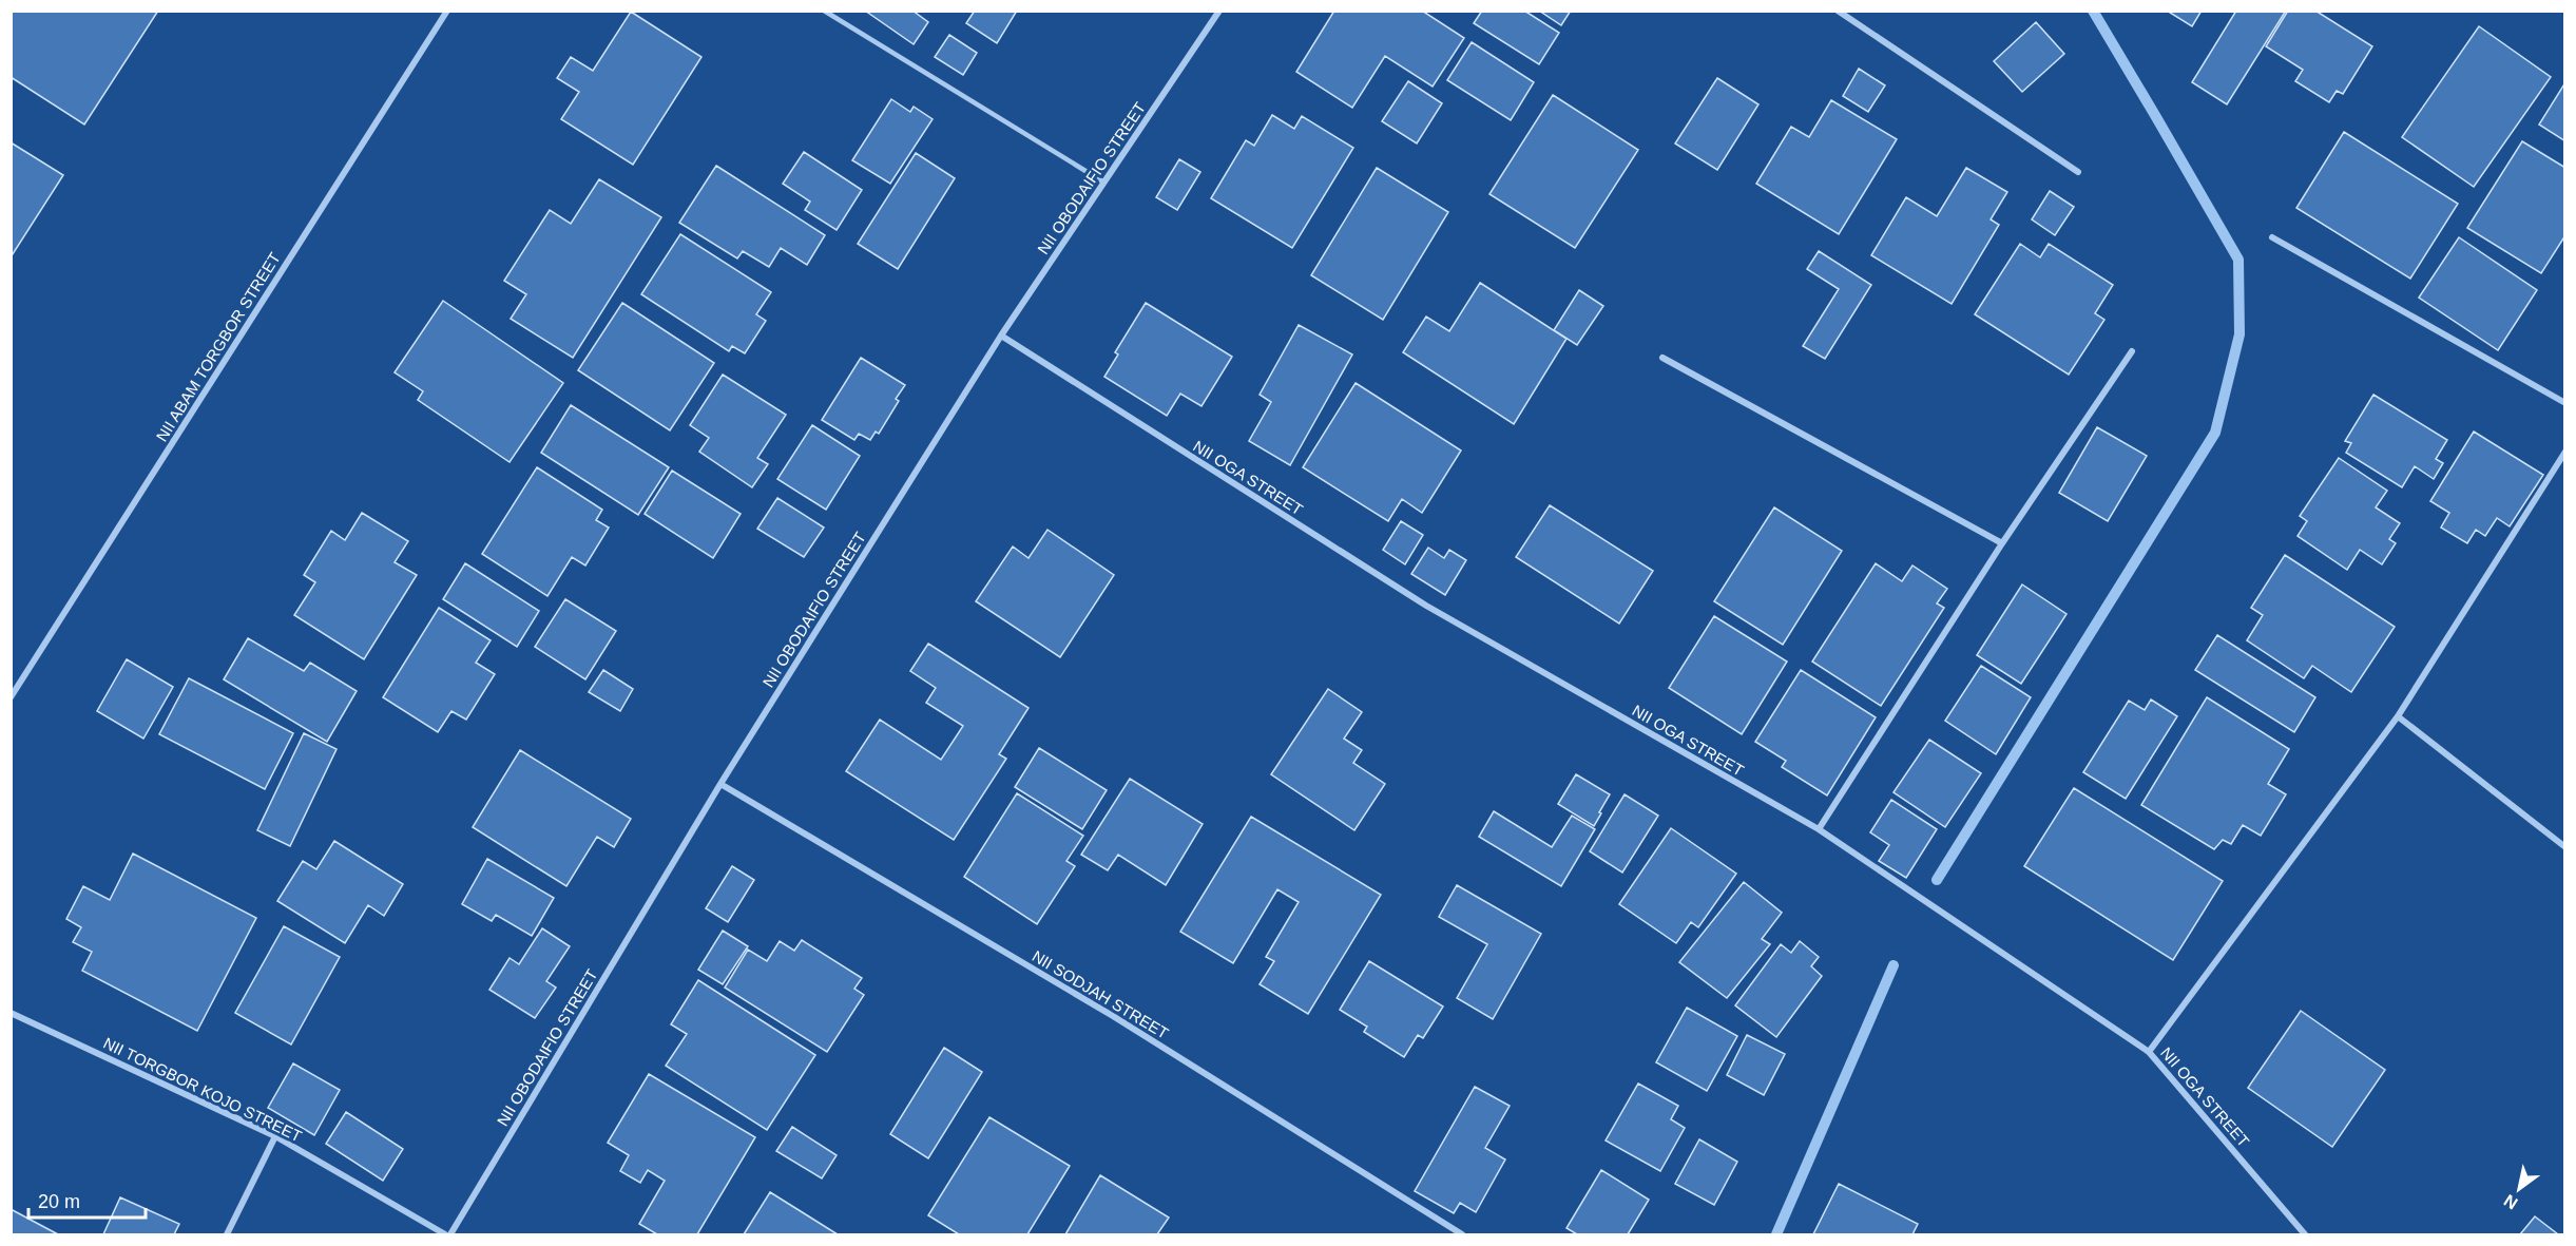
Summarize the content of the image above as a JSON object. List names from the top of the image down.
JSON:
{
  "streets": {
    "street": [
      "NII OBODAIFIO STREET",
      "NII ABAM TORGBOR STREET",
      "NII OGA STREET",
      "NII SODJAH STREET",
      "NII TORGBOR KOJO STREET"
    ]
  },
  "crossings": [
    ["NII OBODAIFIO STREET", "NII OGA STREET"],
    ["NII OBODAIFIO STREET", "NII SODJAH STREET"]
  ],
  "scale_bar": "20 m",
  "north": "bottom left"
}
